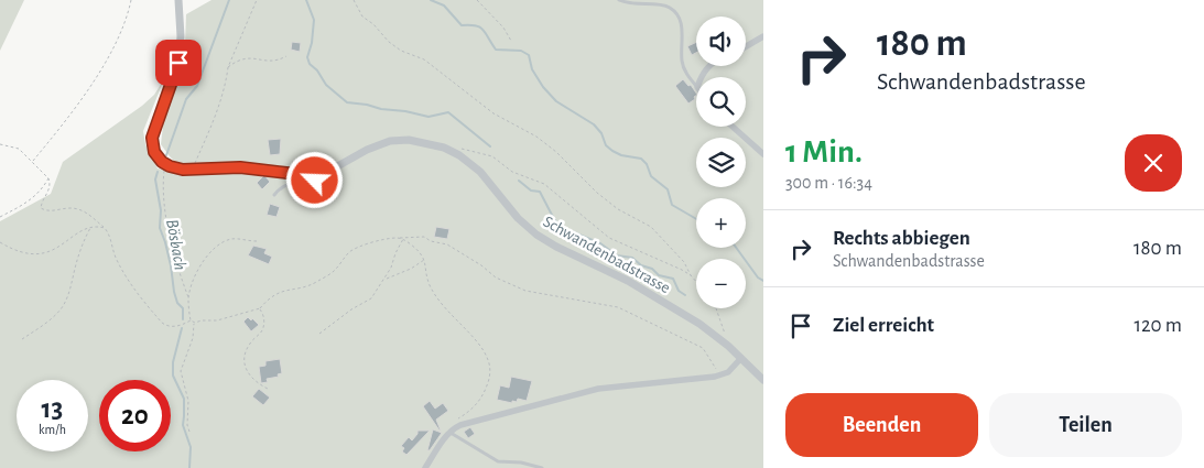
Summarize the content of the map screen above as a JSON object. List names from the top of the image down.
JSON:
{
  "streets": {
    "street": ["Schwandenbadstrasse"]
  },
  "water": ["Bösbach"],
  "page": {
    "turn": ["180 m", "Schwandenbadstrasse"],
    "map_buttons": ["+", "−"],
    "heading": ["1 Min.", "300 m · 16:34"],
    "list": [
      {
        "name": "Rechts abbiegen",
        "note": "Schwandenbadstrasse",
        "value": "180 m"
      },
      {
        "name": "Ziel erreicht",
        "value": "120 m"
      }
    ],
    "speed": "13 km/h",
    "limit": "20",
    "buttons": ["Beenden", "Teilen"]
  }
}
